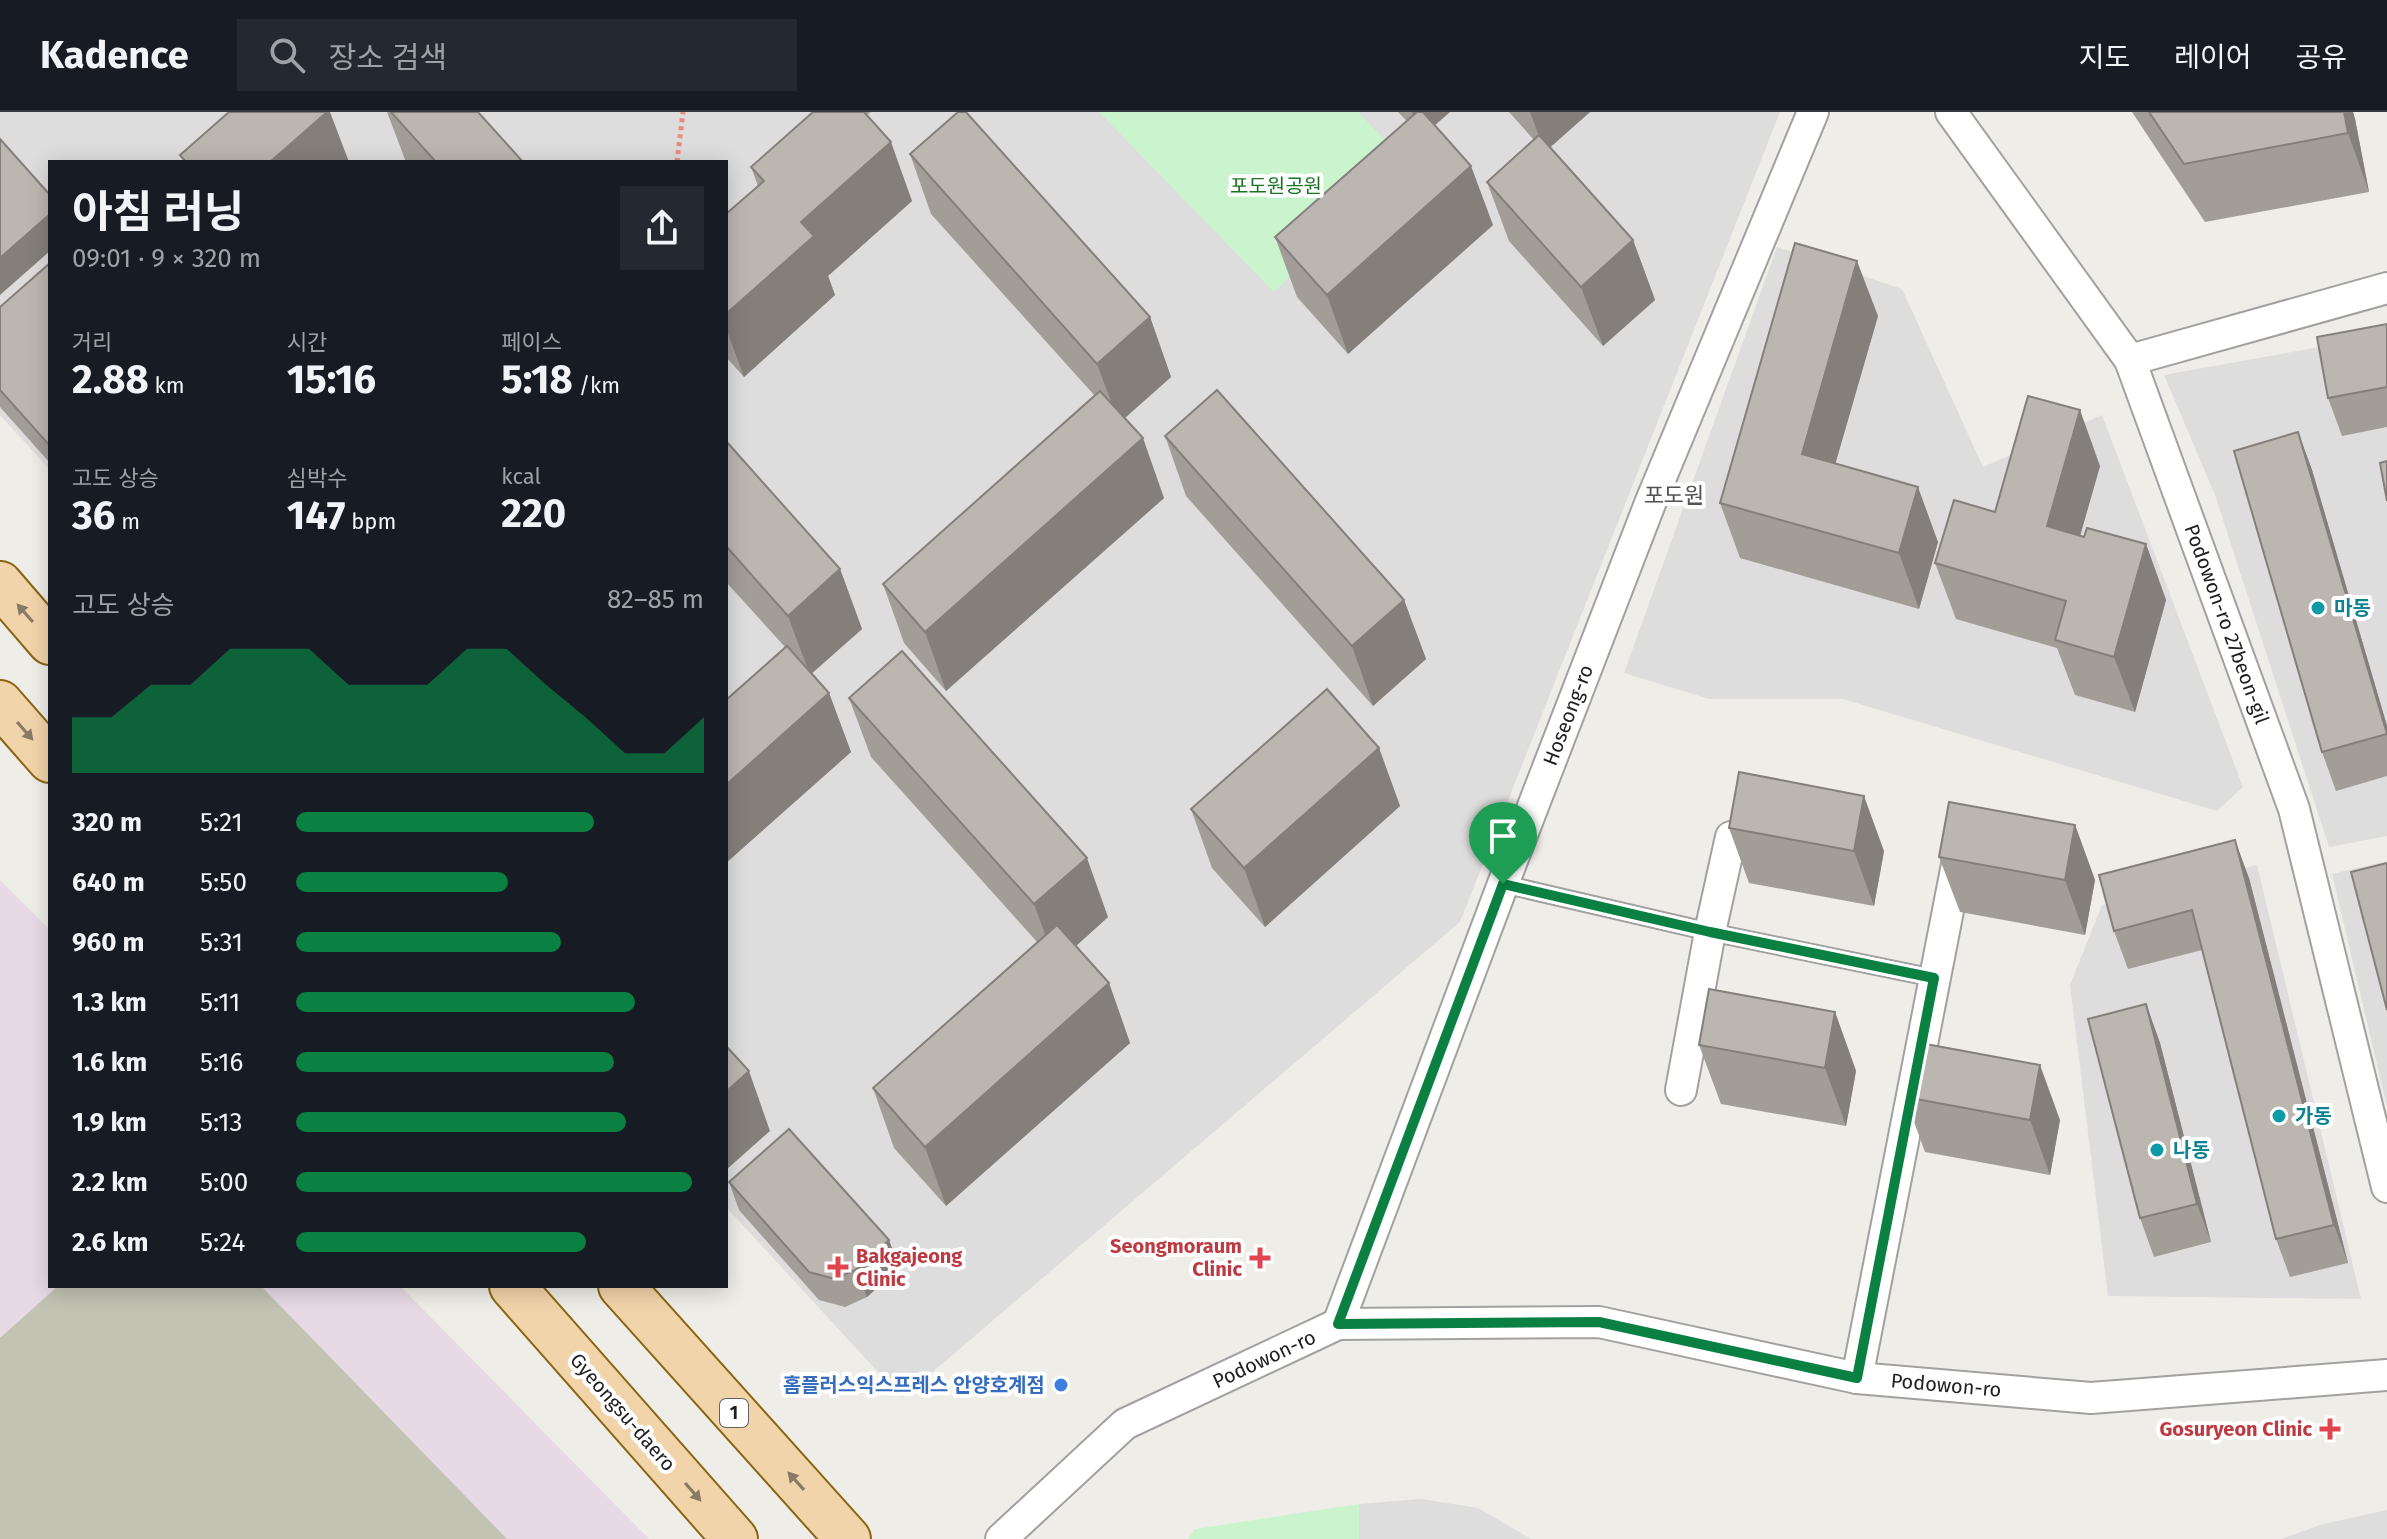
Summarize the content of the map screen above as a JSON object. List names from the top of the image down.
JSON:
{
  "streets": {
    "main road": ["Gyeongsu-daero", "1"],
    "street": ["Podowon-ro 27beon-gil", "Hoseong-ro", "Podowon-ro"]
  },
  "crossings": [
    ["Hoseong-ro", "Podowon-ro"]
  ],
  "districts": ["포도원"],
  "parks": ["포도원공원"],
  "places": {
    "other": [
      "마동",
      "가동",
      "나동",
      "홈플러스익스프레스 안양호계점"
    ],
    "health": ["Seongmoraum Clinic", "Bakgajeong Clinic", "Gosuryeon Clinic"]
  },
  "page": {
    "header": "Kadence",
    "search": "장소 검색",
    "nav": ["지도", "레이어", "공유"],
    "heading": ["아침 러닝", "09:01 · 9 × 320 m"],
    "stats": [
      ["거리", "2.88 km"],
      ["시간", "15:16"],
      ["페이스", "5:18 /km"],
      ["고도 상승", "36 m"],
      ["심박수", "147 bpm"],
      ["kcal", "220"]
    ],
    "chart": ["고도 상승", "82–85 m"],
    "list": [
      {
        "name": "320 m",
        "note": "5:21"
      },
      {
        "name": "640 m",
        "note": "5:50"
      },
      {
        "name": "960 m",
        "note": "5:31"
      },
      {
        "name": "1.3 km",
        "note": "5:11"
      },
      {
        "name": "1.6 km",
        "note": "5:16"
      },
      {
        "name": "1.9 km",
        "note": "5:13"
      },
      {
        "name": "2.2 km",
        "note": "5:00"
      },
      {
        "name": "2.6 km",
        "note": "5:24"
      }
    ]
  }
}
